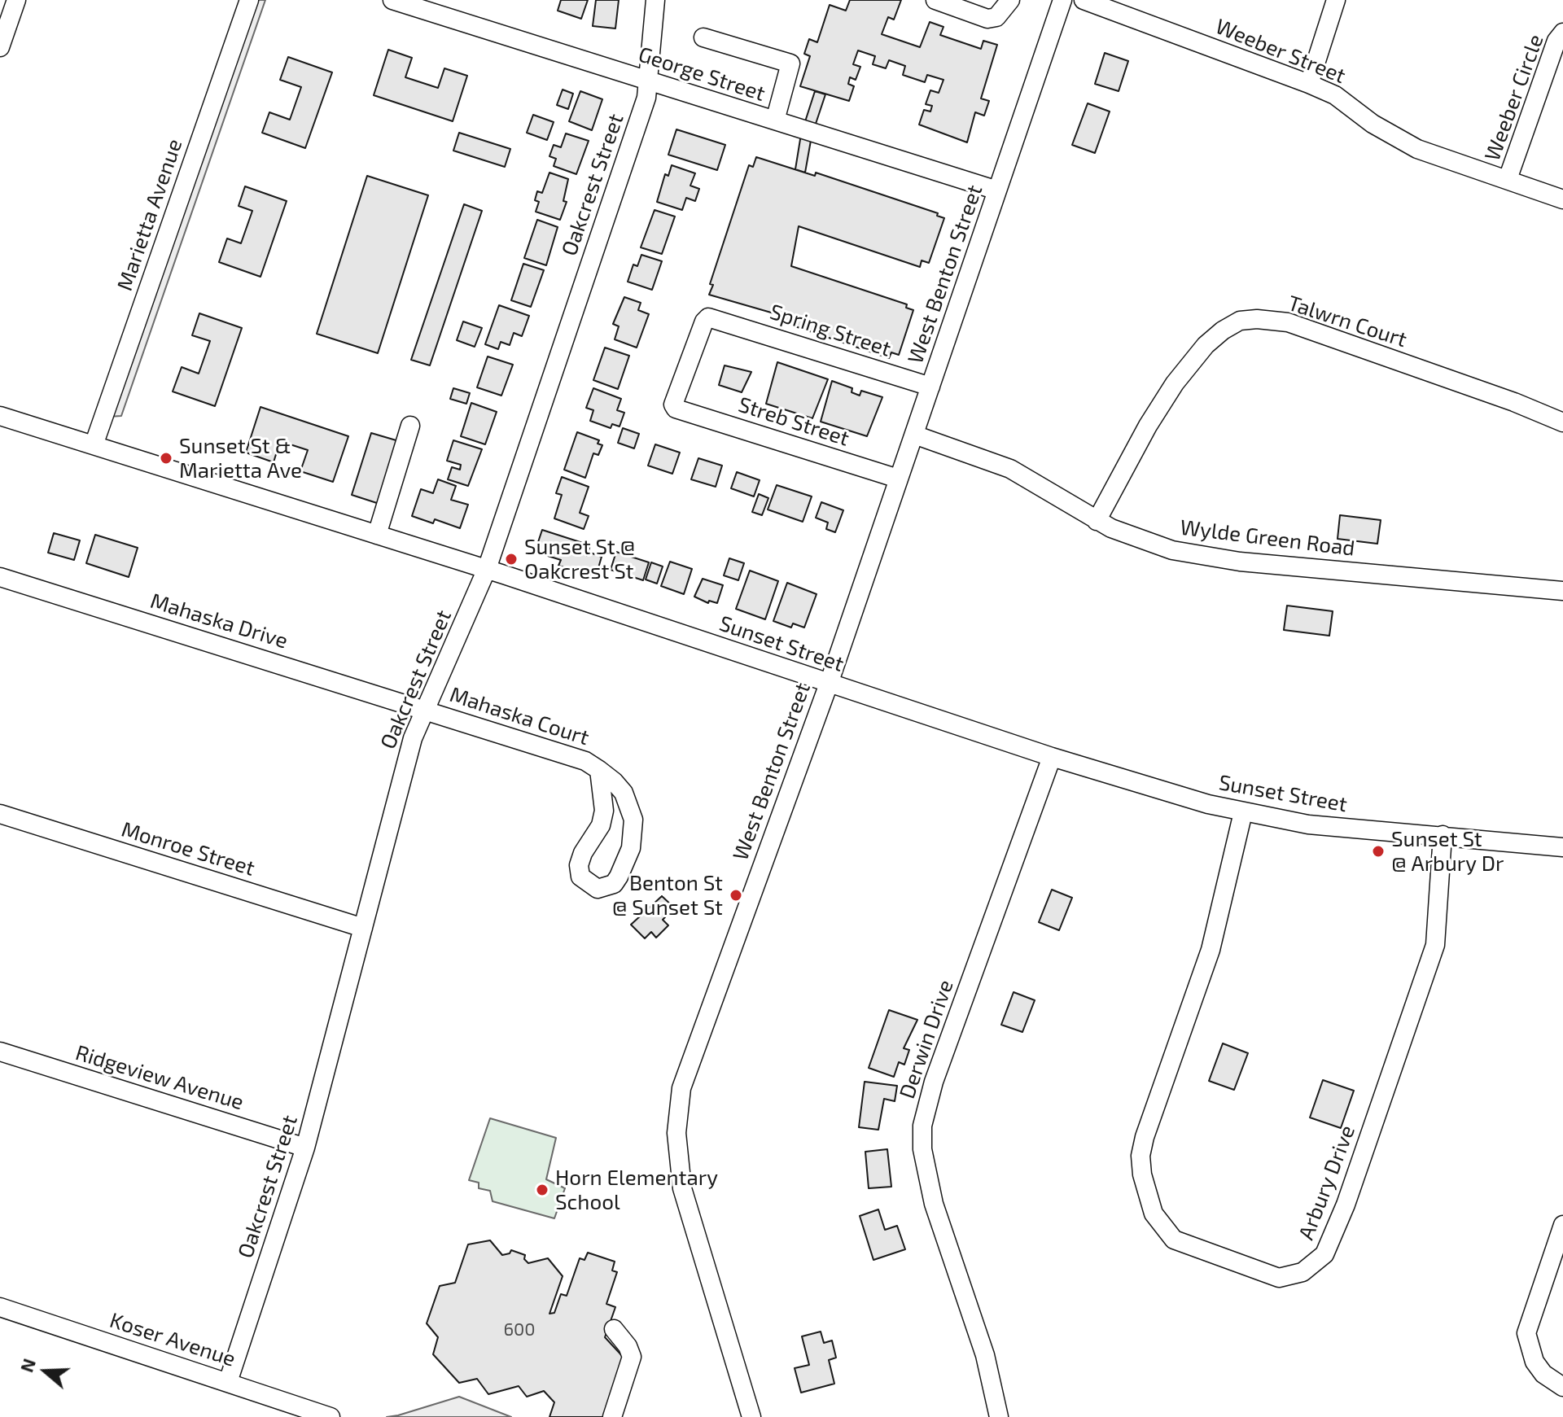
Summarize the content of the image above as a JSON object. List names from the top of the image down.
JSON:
{
  "streets": {
    "street": [
      "Weeber Street",
      "George Street",
      "Weeber Circle",
      "Oakcrest Street",
      "Marietta Avenue",
      "West Benton Street",
      "Talwrn Court",
      "Spring Street",
      "Streb Street",
      "Wylde Green Road",
      "Mahaska Drive",
      "Sunset Street",
      "Mahaska Court",
      "Monroe Street",
      "Derwin Drive",
      "Ridgeview Avenue",
      "Arbury Drive",
      "Koser Avenue"
    ]
  },
  "crossings": [
    ["Weeber Street", "Weeber Circle"],
    ["George Street", "Oakcrest Street"],
    ["George Street", "West Benton Street"],
    ["Oakcrest Street", "Mahaska Drive"],
    ["Oakcrest Street", "Sunset Street"],
    ["Oakcrest Street", "Mahaska Court"],
    ["Oakcrest Street", "Monroe Street"],
    ["Oakcrest Street", "Ridgeview Avenue"],
    ["Oakcrest Street", "Koser Avenue"],
    ["Marietta Avenue", "Sunset Street"],
    ["West Benton Street", "Spring Street"],
    ["West Benton Street", "Streb Street"],
    ["West Benton Street", "Wylde Green Road"],
    ["West Benton Street", "Sunset Street"],
    ["Talwrn Court", "Wylde Green Road"],
    ["Spring Street", "Streb Street"],
    ["Mahaska Drive", "Mahaska Court"],
    ["Sunset Street", "Derwin Drive"],
    ["Sunset Street", "Arbury Drive"]
  ],
  "places": [
    "Sunset St & Marietta Ave",
    "Sunset St @ Oakcrest St",
    "Sunset St @ Arbury Dr",
    "Benton St @ Sunset St",
    "Horn Elementary School"
  ],
  "house_numbers": ["600"],
  "north": "left"
}
